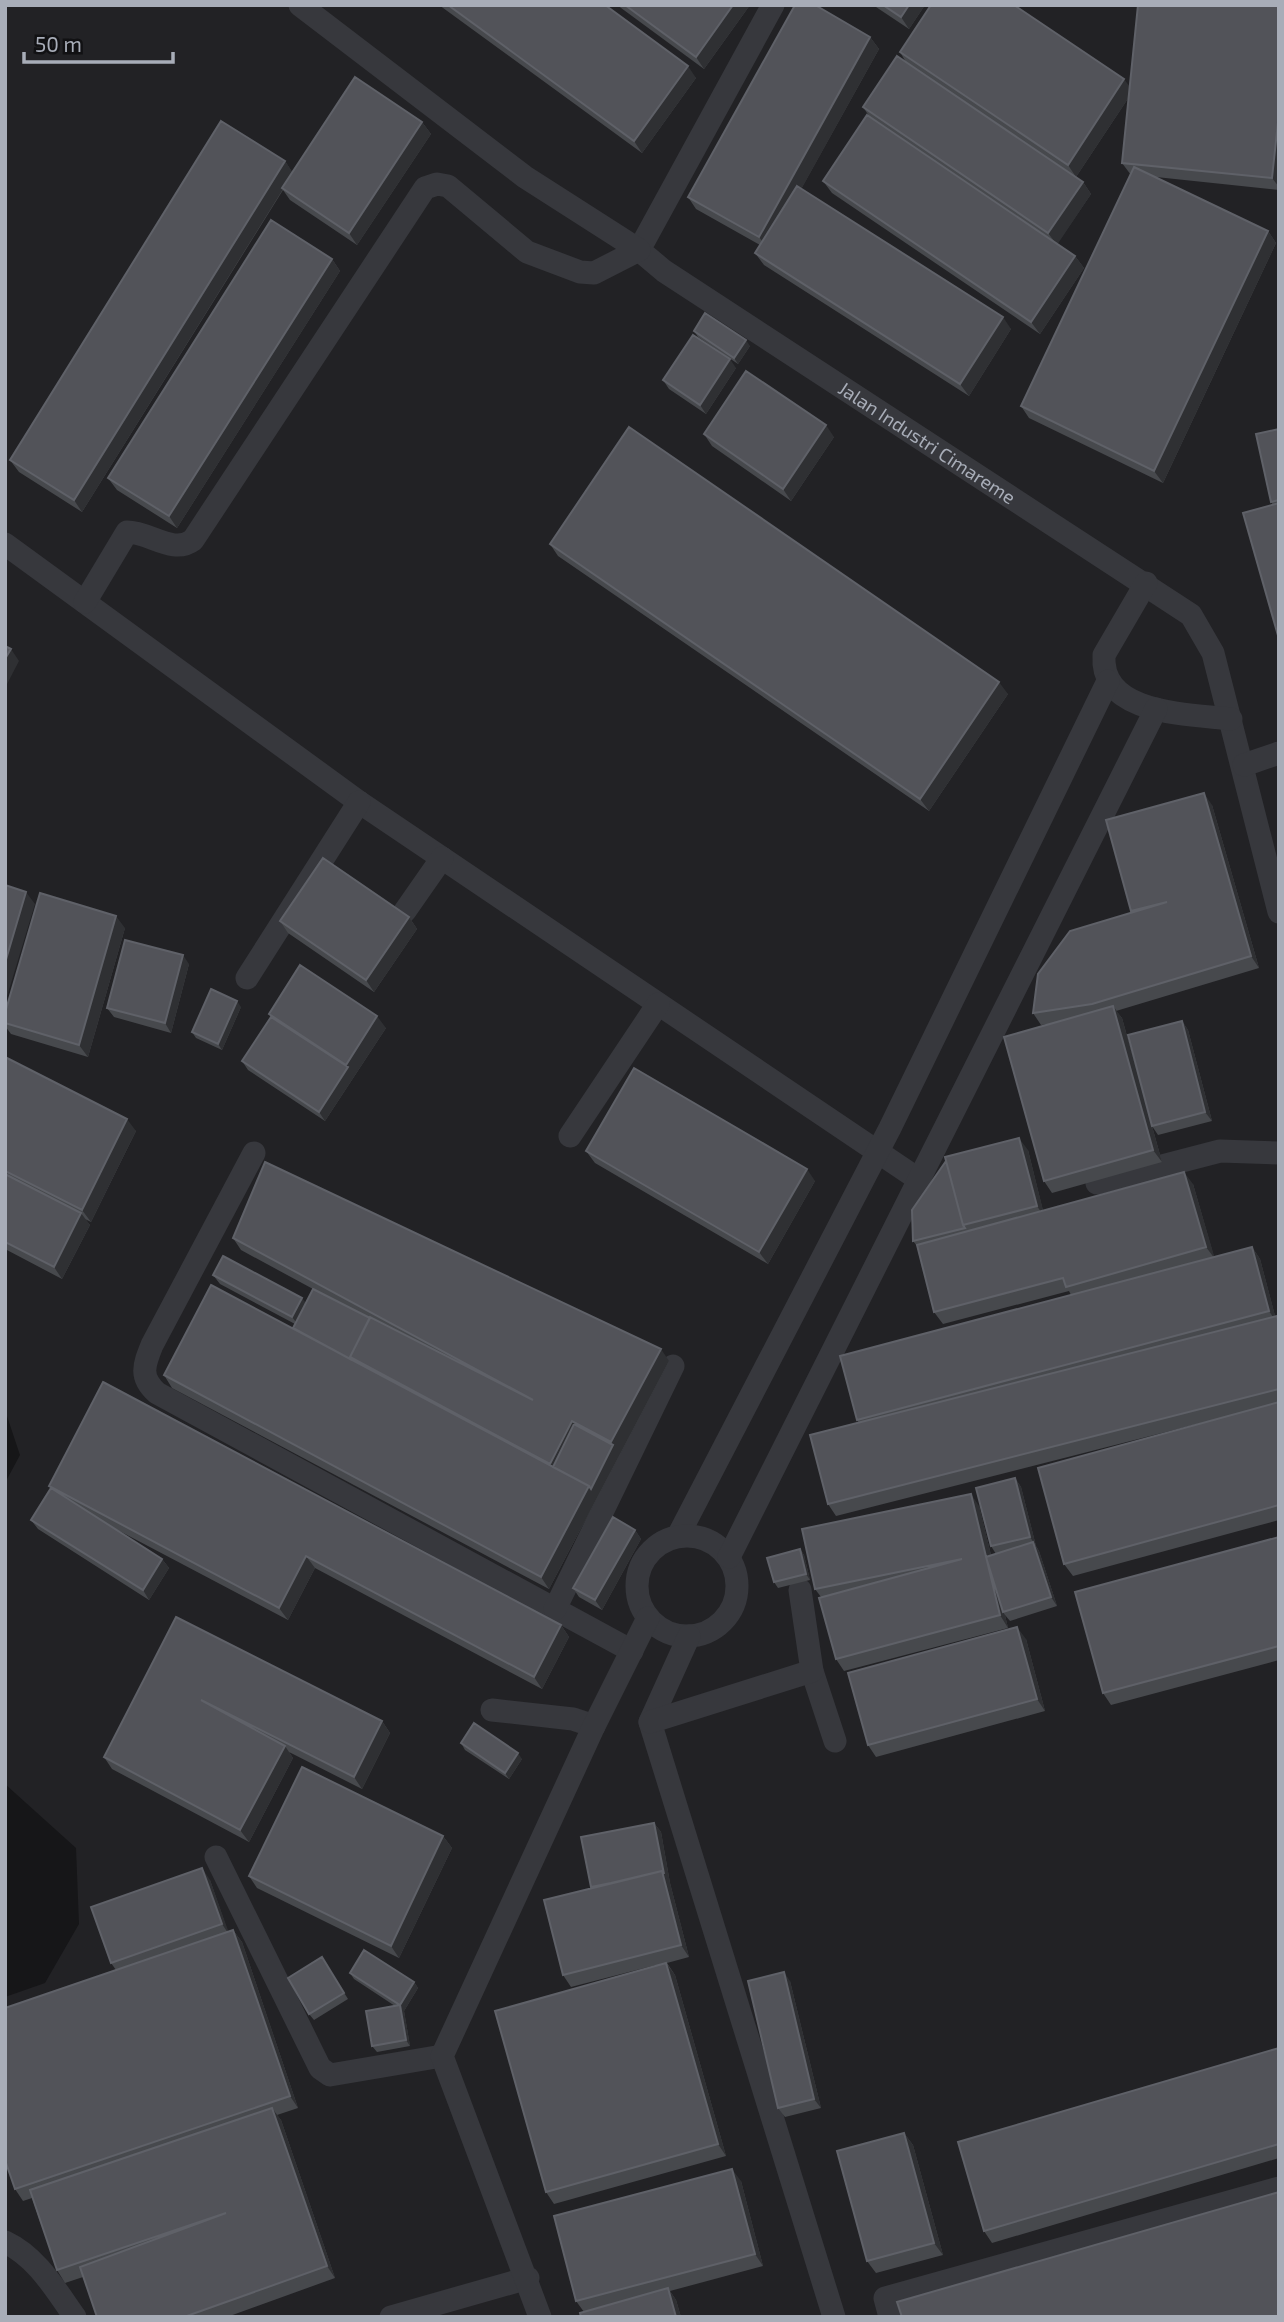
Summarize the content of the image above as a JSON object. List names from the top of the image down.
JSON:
{
  "streets": {
    "street": ["Jalan Industri Cimareme"]
  },
  "scale_bar": "50 m"
}
